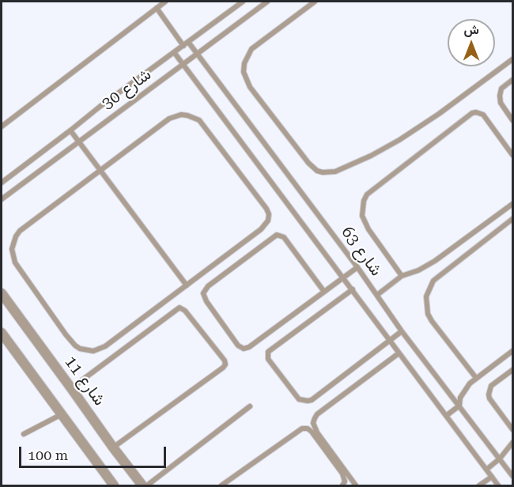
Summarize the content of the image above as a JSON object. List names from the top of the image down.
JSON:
{
  "streets": {
    "street": ["شارع 11"],
    "lane": ["شارع 30", "شارع 63"]
  },
  "crossings": [
    ["شارع 30", "شارع 63"]
  ],
  "scale_bar": "100 m",
  "north": "top"
}
